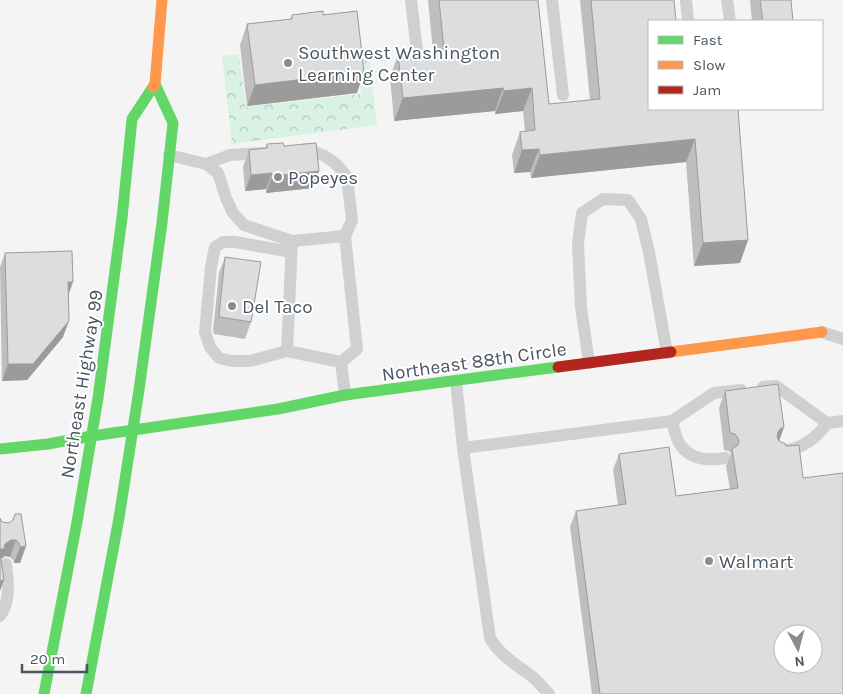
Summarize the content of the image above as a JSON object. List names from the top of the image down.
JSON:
{
  "streets": {
    "main road": ["Northeast 88th Circle", "Northeast Highway 99"]
  },
  "crossings": [
    ["Northeast 88th Circle", "Northeast Highway 99"]
  ],
  "places": [
    "Southwest Washington Learning Center",
    "Popeyes",
    "Del Taco",
    "Walmart"
  ],
  "legend": ["Fast", "Slow", "Jam"],
  "scale_bar": "20 m",
  "north": "bottom"
}
